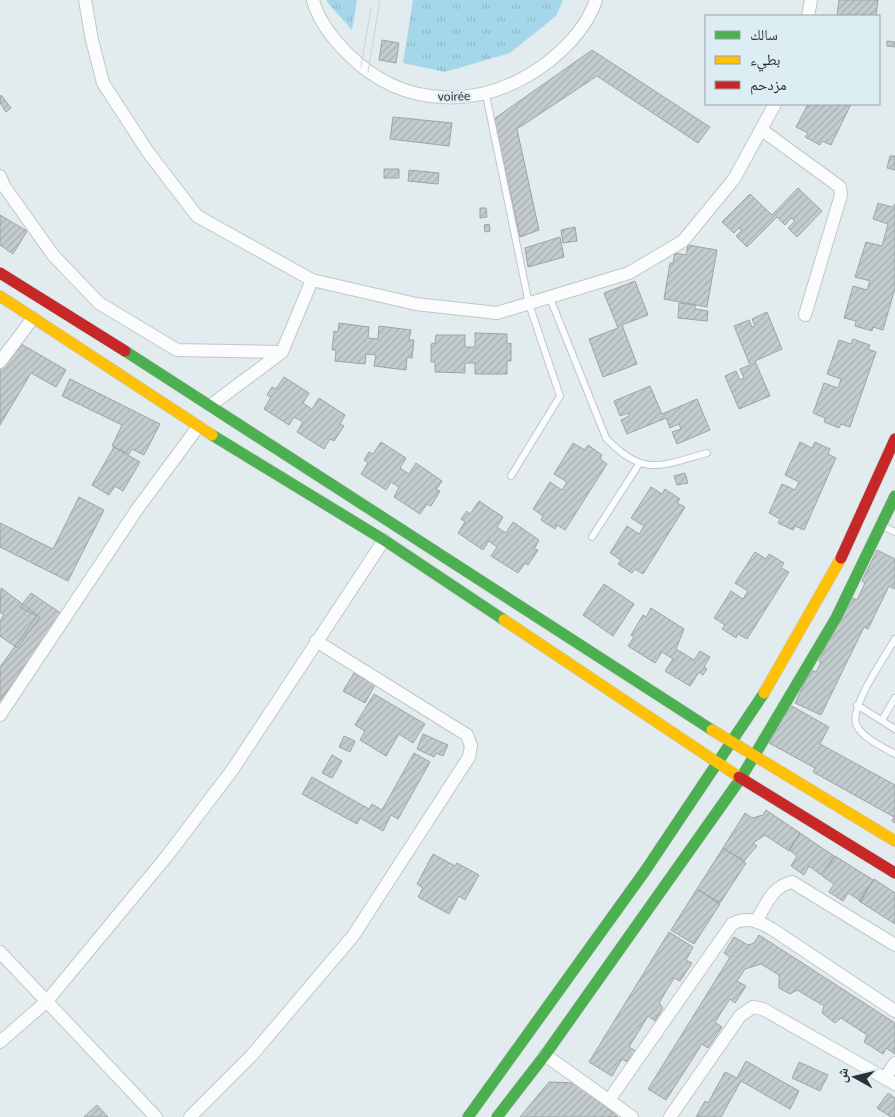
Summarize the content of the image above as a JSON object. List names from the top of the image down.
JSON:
{
  "streets": {
    "street": ["voirée"]
  },
  "legend": ["سالك", "بطيء", "مزدحم"],
  "north": "left"
}
